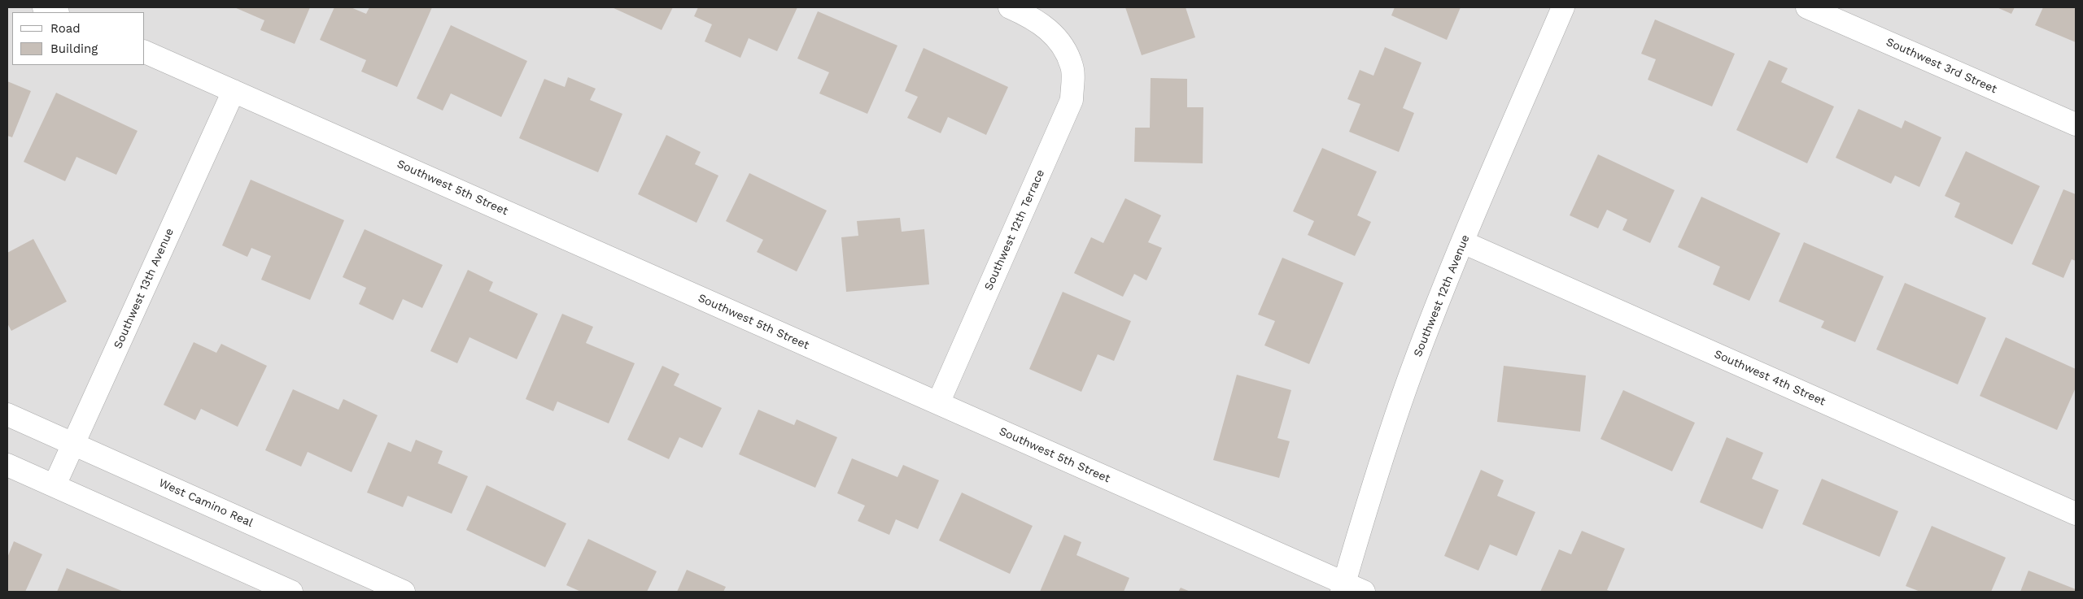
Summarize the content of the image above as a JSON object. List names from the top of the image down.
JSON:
{
  "streets": {
    "street": [
      "Southwest 3rd Street",
      "Southwest 5th Street",
      "Southwest 12th Terrace",
      "Southwest 13th Avenue",
      "Southwest 12th Avenue",
      "Southwest 4th Street",
      "West Camino Real"
    ]
  },
  "crossings": [
    ["Southwest 5th Street", "Southwest 12th Terrace"],
    ["Southwest 5th Street", "Southwest 13th Avenue"],
    ["Southwest 5th Street", "Southwest 12th Avenue"],
    ["Southwest 13th Avenue", "West Camino Real"],
    ["Southwest 12th Avenue", "Southwest 4th Street"]
  ],
  "legend": ["Road", "Building"]
}
